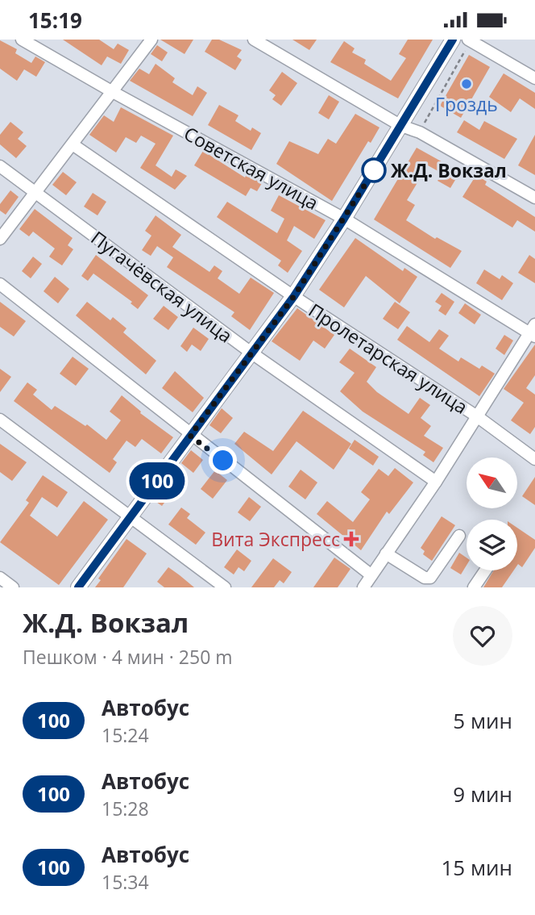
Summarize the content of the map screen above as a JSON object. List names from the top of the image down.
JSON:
{
  "streets": {
    "street": ["Советская улица", "Пугачёвская улица", "Пролетарская улица"]
  },
  "places": {
    "other": ["Гроздь", "Ж.Д. Вокзал"],
    "health": ["Вита Экспресс"]
  },
  "lines": ["bus line 100"],
  "north": "top left",
  "page": {
    "status": "15:19",
    "on_map": "100",
    "heading": ["Ж.Д. Вокзал", "Пешком · 4 мин · 250 m"],
    "list": [
      {
        "mark": "100",
        "name": "Автобус",
        "note": "15:24",
        "value": "5 мин"
      },
      {
        "mark": "100",
        "name": "Автобус",
        "note": "15:28",
        "value": "9 мин"
      },
      {
        "mark": "100",
        "name": "Автобус",
        "note": "15:34",
        "value": "15 мин"
      }
    ]
  }
}
